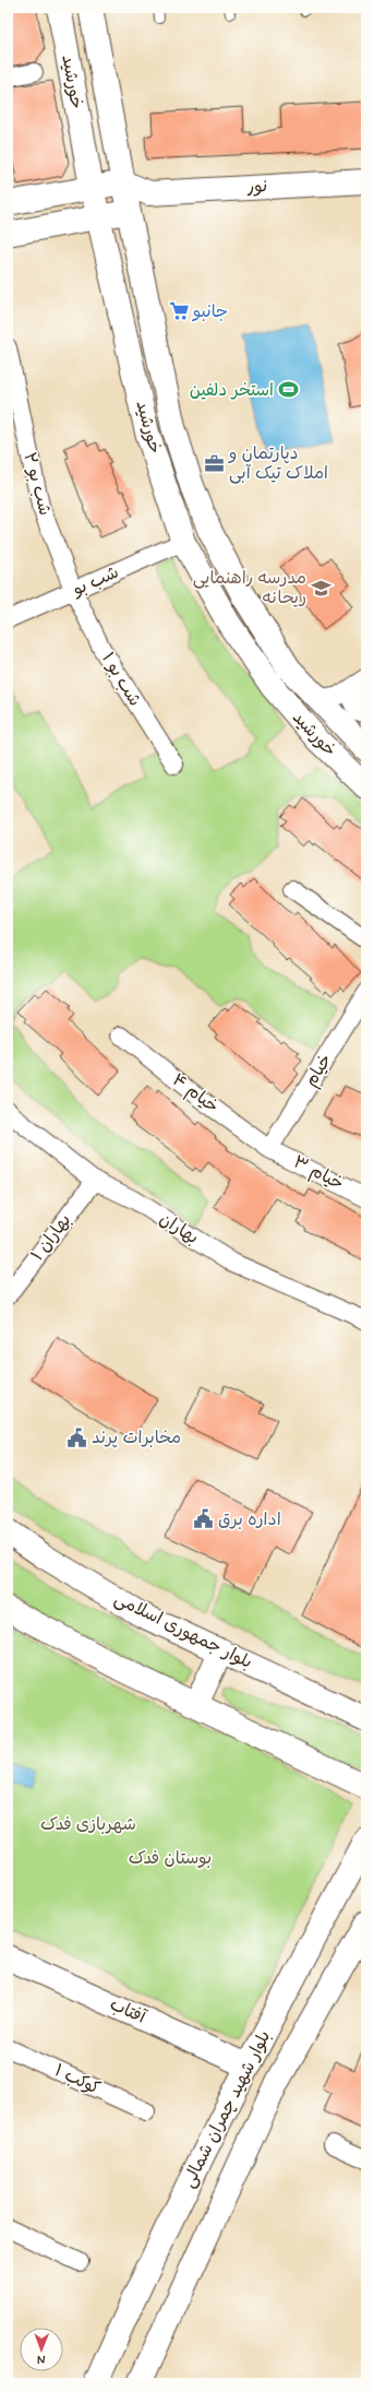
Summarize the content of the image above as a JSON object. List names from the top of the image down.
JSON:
{
  "streets": {
    "street": [
      "خورشید",
      "نور",
      "شب بو ۲",
      "شب بو",
      "شب بو ۱",
      "خیام",
      "خیام ۴",
      "خیام ۳",
      "بهاران",
      "بهاران ۱",
      "بلوار جمهوری اسلامی",
      "آفتاب",
      "کوکب ۱",
      "بلوار شهید چمران شمالی"
    ]
  },
  "crossings": [
    ["خورشید", "نور"],
    ["خورشید", "شب بو"],
    ["شب بو ۲", "شب بو"],
    ["شب بو ۲", "شب بو ۱"],
    ["شب بو", "شب بو ۱"],
    ["خیام", "خیام ۴"],
    ["خیام", "خیام ۳"],
    ["خیام ۴", "خیام ۳"],
    ["بهاران", "بهاران ۱"],
    ["آفتاب", "بلوار شهید چمران شمالی"]
  ],
  "parks": ["شهربازی فدک", "بوستان فدک"],
  "places": {
    "supermarket": ["جانبو"],
    "sports": ["استخر دلفین"],
    "office": ["دپارتمان و املاک تیک آبی"],
    "school or university": ["مدرسه راهنمایی ریحانه"],
    "public building": ["مخابرات پرند", "اداره برق"]
  },
  "north": "bottom"
}
